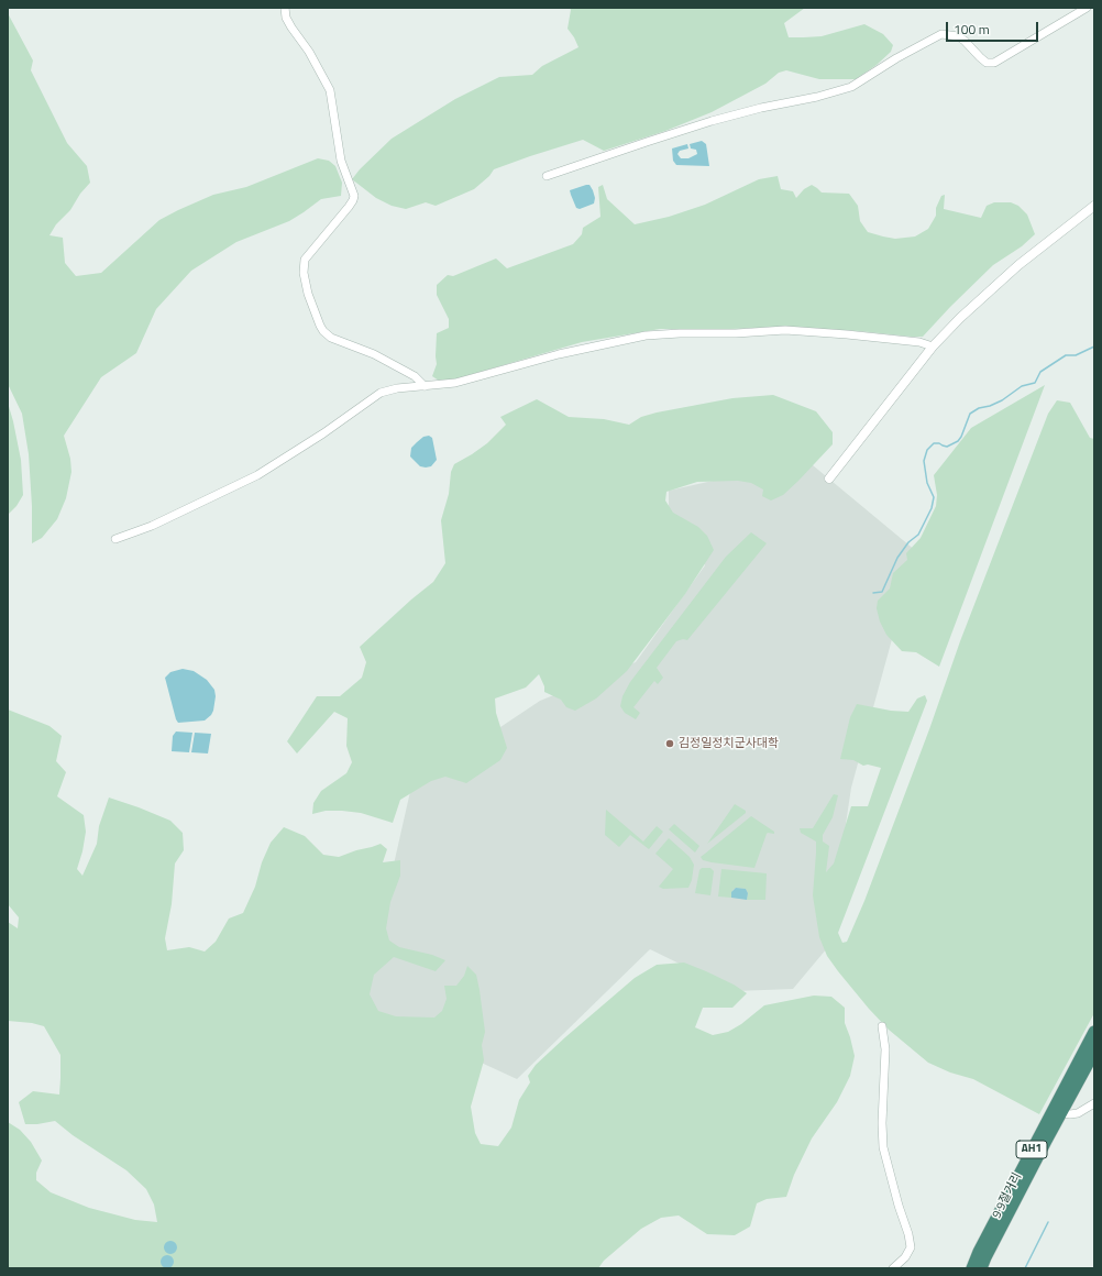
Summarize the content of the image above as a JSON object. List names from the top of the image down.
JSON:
{
  "streets": {
    "highway": ["AH1", "9·9절거리"]
  },
  "places": ["김정일정치군사대학"],
  "scale_bar": "100 m"
}
